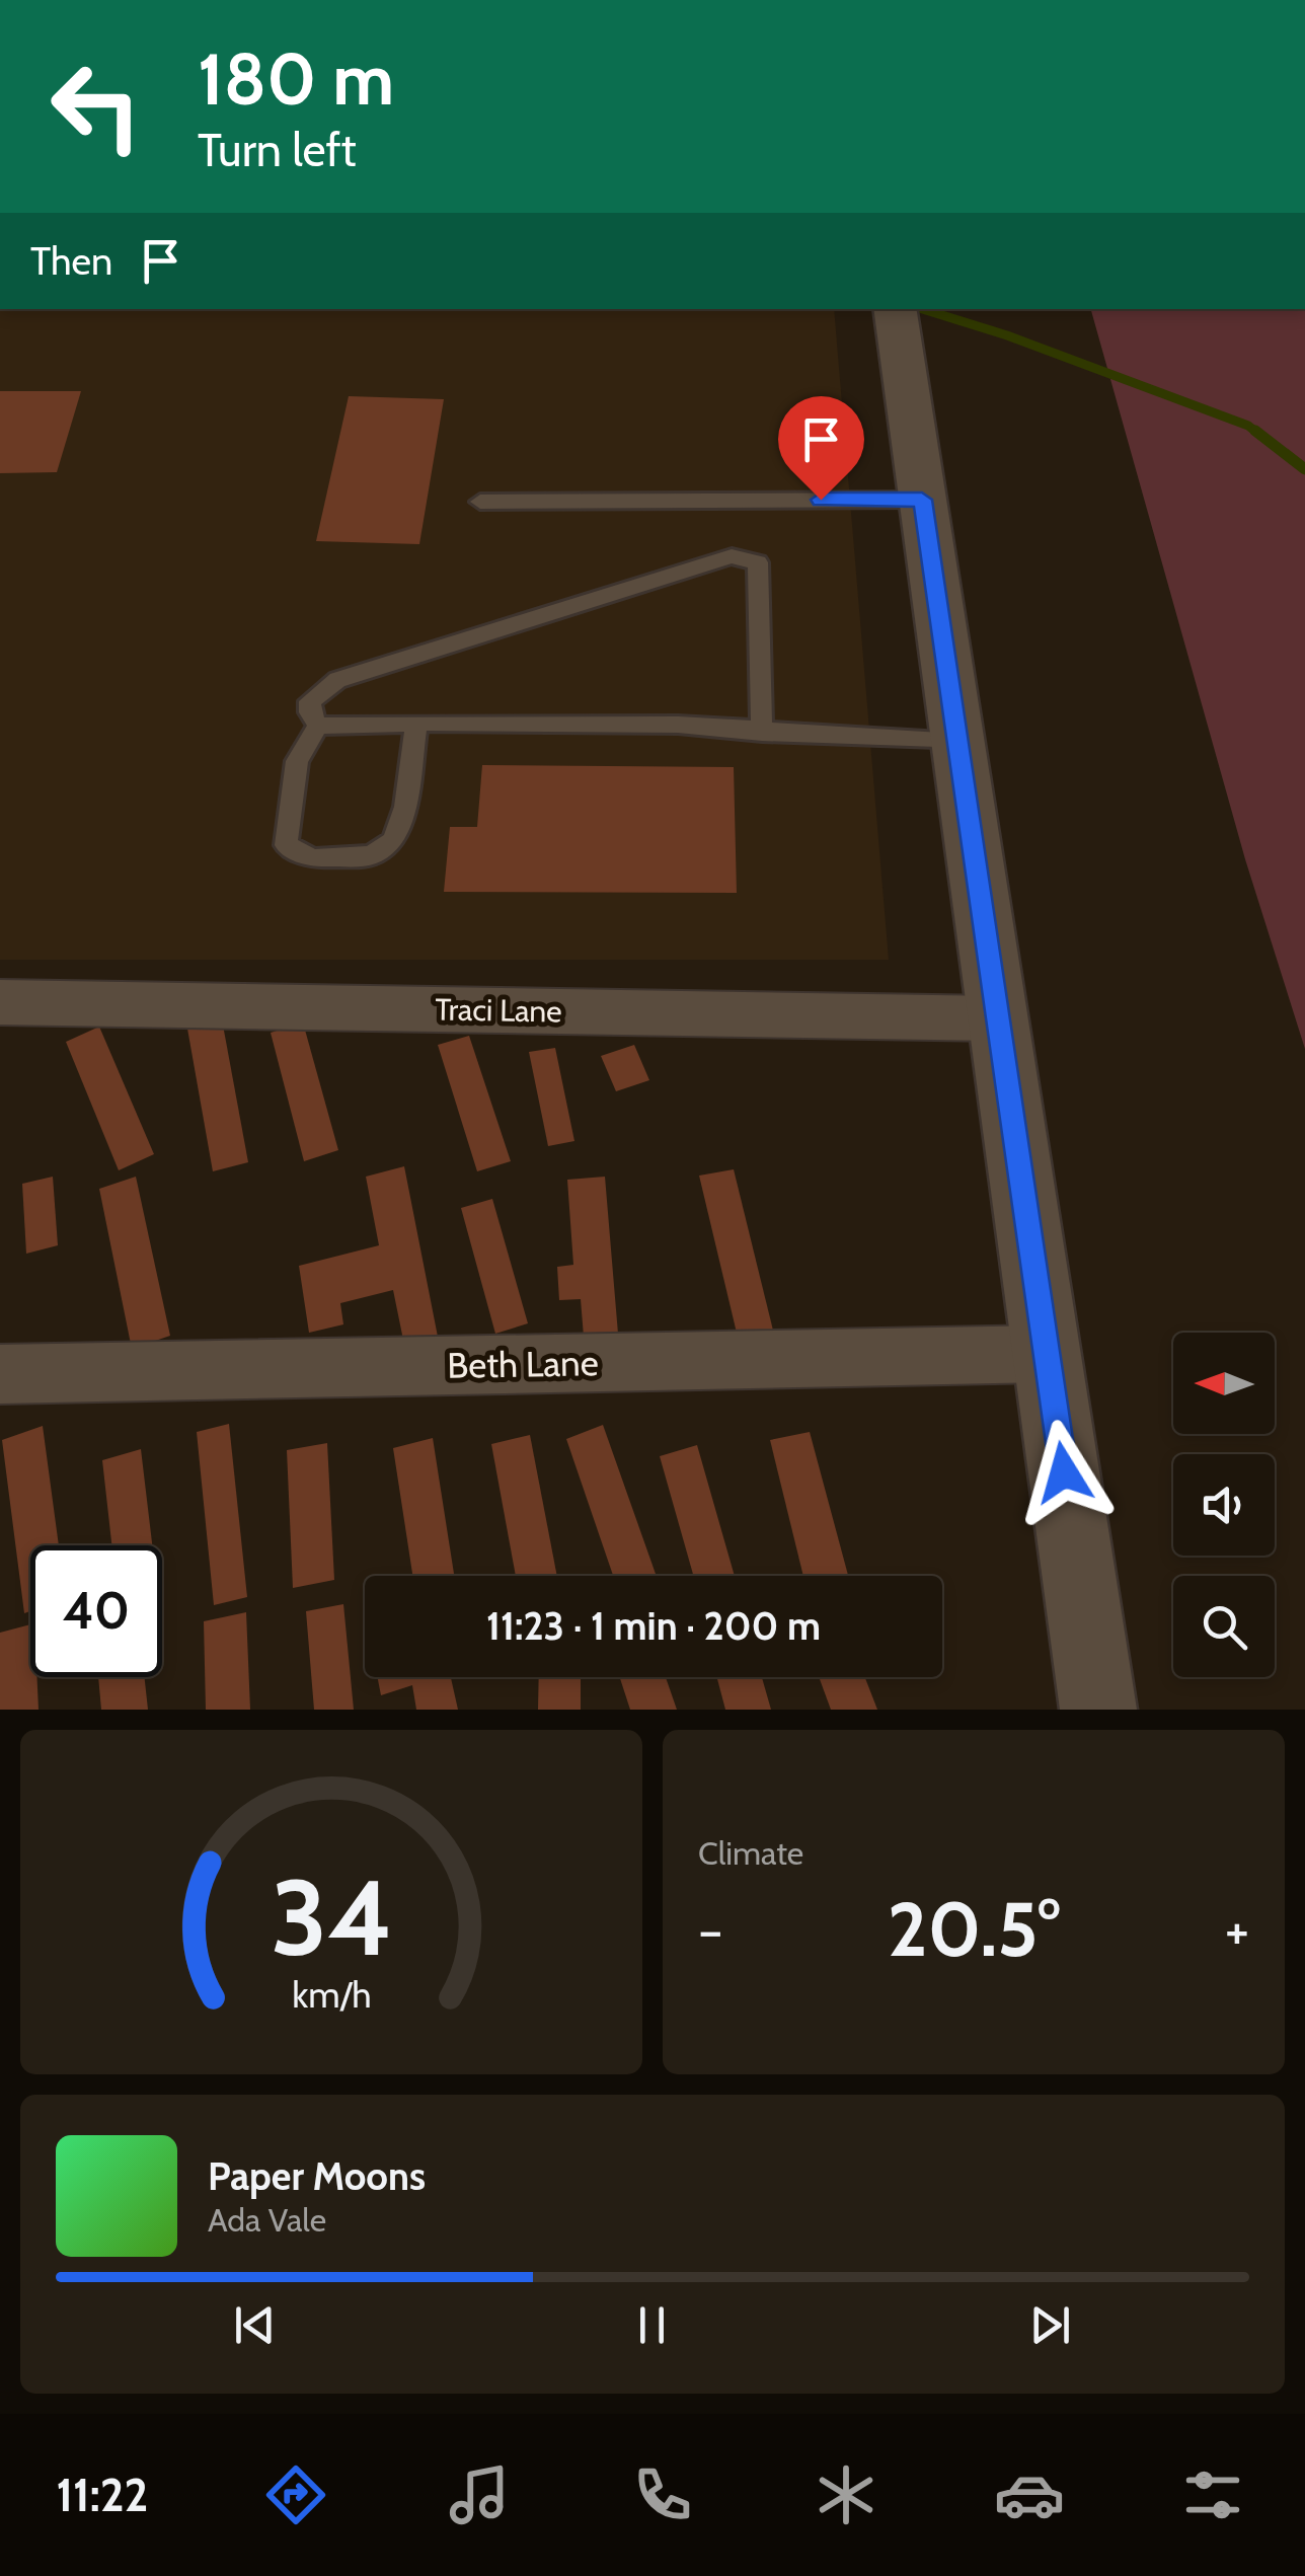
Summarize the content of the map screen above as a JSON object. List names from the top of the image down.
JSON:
{
  "streets": {
    "street": ["Traci Lane", "Beth Lane"]
  },
  "north": "left",
  "page": {
    "turn": ["180 m", "Turn left"],
    "then": "Then",
    "limit": "40",
    "trip": "11:23 · 1 min · 200 m",
    "tile": "Climate",
    "heat": ["−", "20.5°", "+"],
    "song": ["Paper Moons", "Ada Vale"],
    "tabs": "11:22",
    "gauge": ["34", "km/h"]
  }
}
